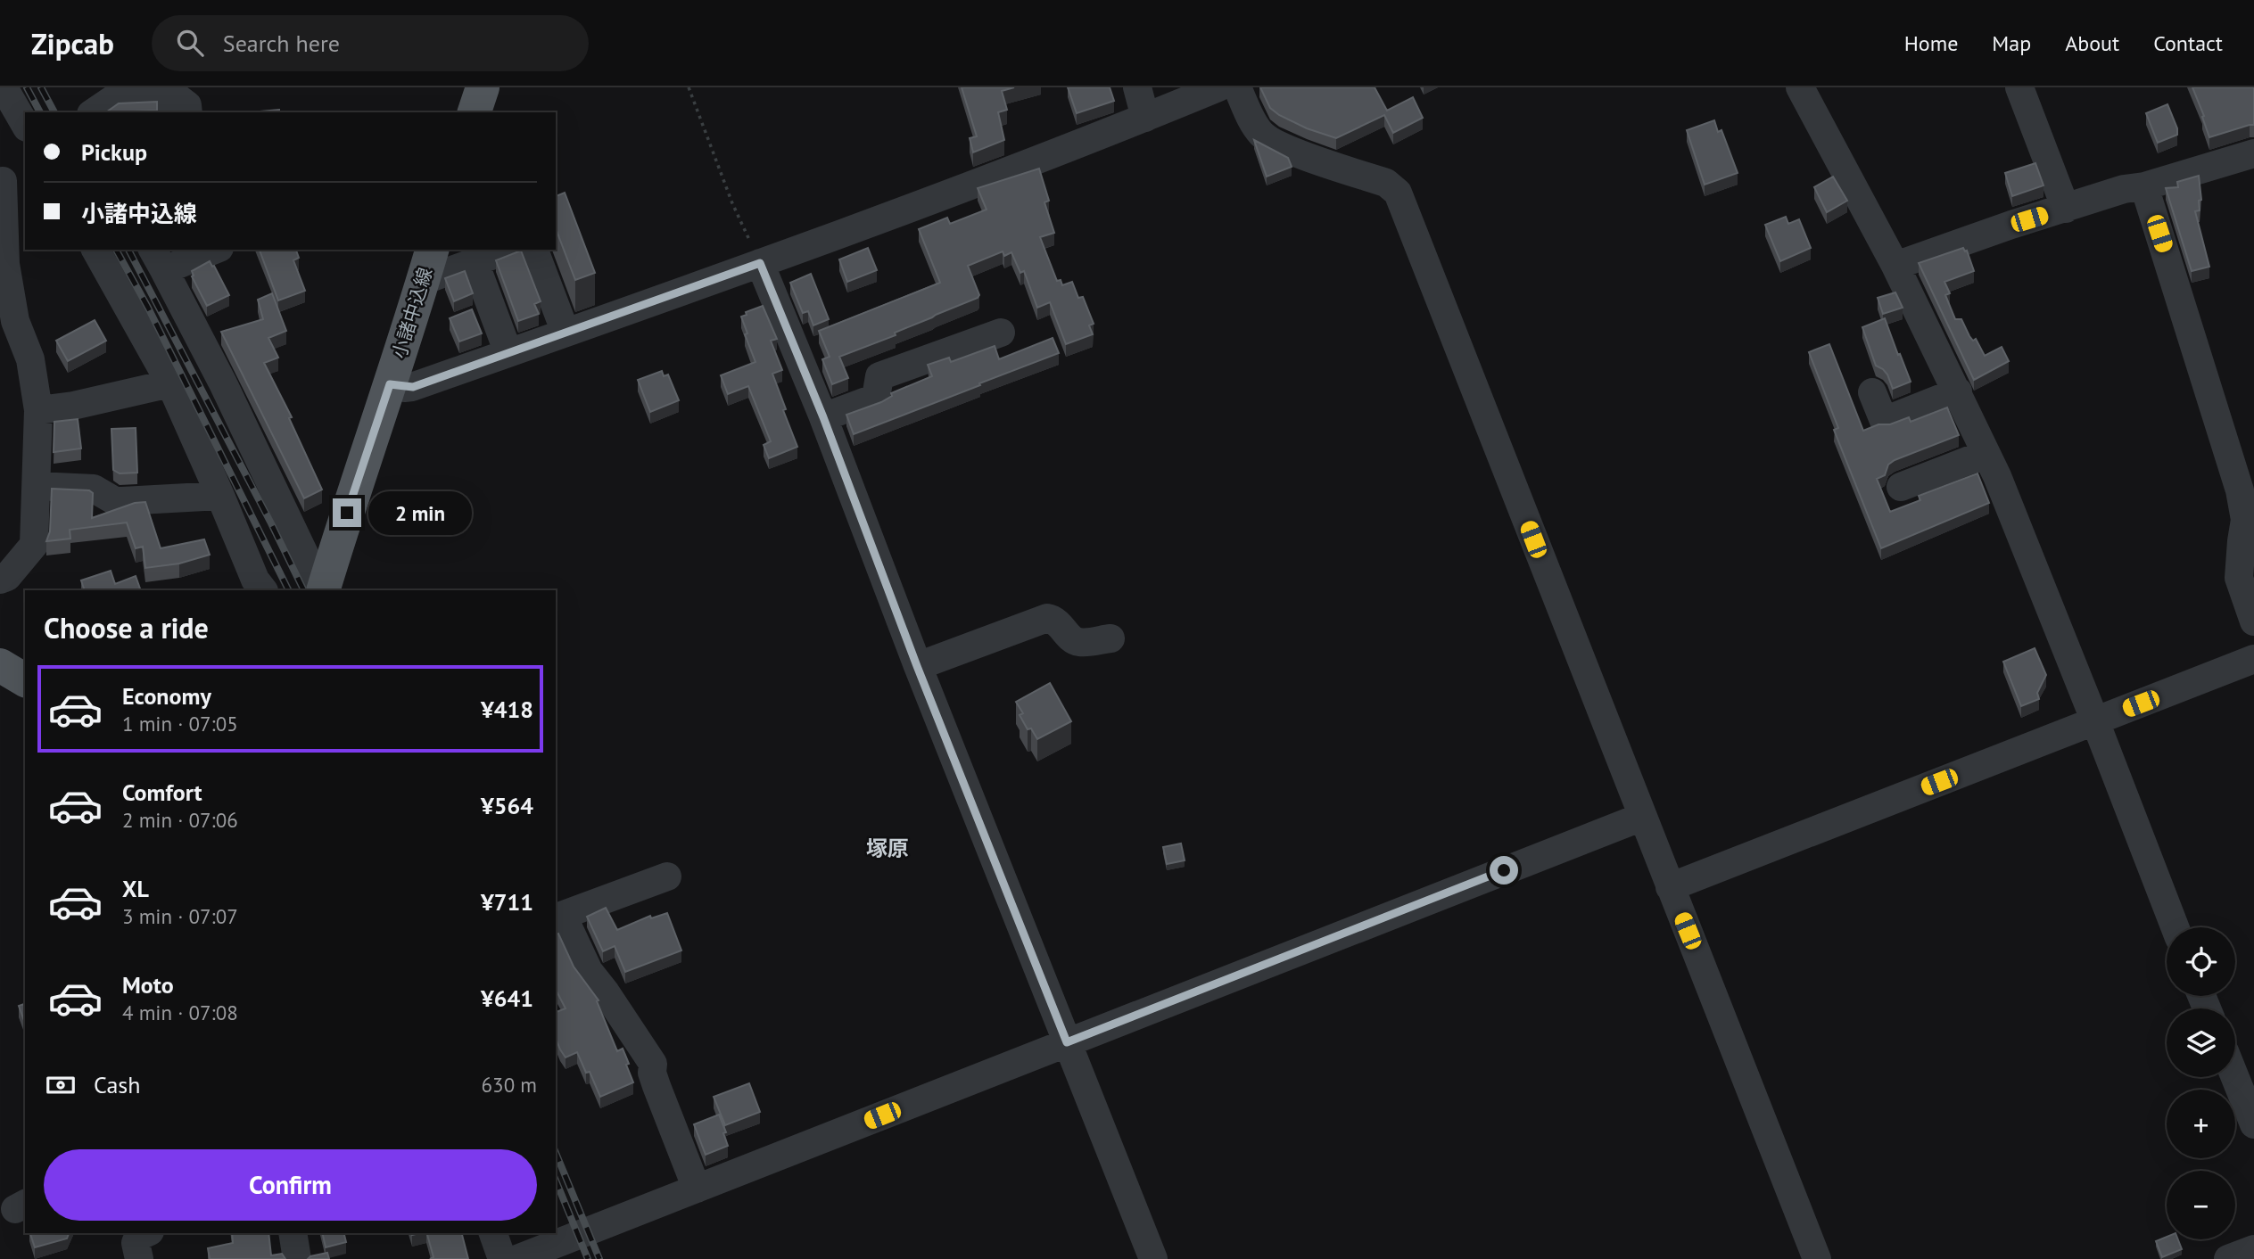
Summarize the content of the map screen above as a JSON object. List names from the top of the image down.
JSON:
{
  "streets": {
    "main road": ["小諸中込線"]
  },
  "districts": ["塚原"],
  "page": {
    "header": "Zipcab",
    "search": "Search here",
    "nav": [
      "Home",
      "Map",
      "About",
      "Contact"
    ],
    "banner": ["Pickup", "小諸中込線"],
    "bubble": "2 min",
    "heading": "Choose a ride",
    "list": [
      {
        "name": "Economy",
        "note": "1 min · 07:05",
        "value": "¥418"
      },
      {
        "name": "Comfort",
        "note": "2 min · 07:06",
        "value": "¥564"
      },
      {
        "name": "XL",
        "note": "3 min · 07:07",
        "value": "¥711"
      },
      {
        "name": "Moto",
        "note": "4 min · 07:08",
        "value": "¥641"
      }
    ],
    "map_buttons": ["+", "−"],
    "pay": ["Cash", "630 m"],
    "buttons": "Confirm"
  }
}
